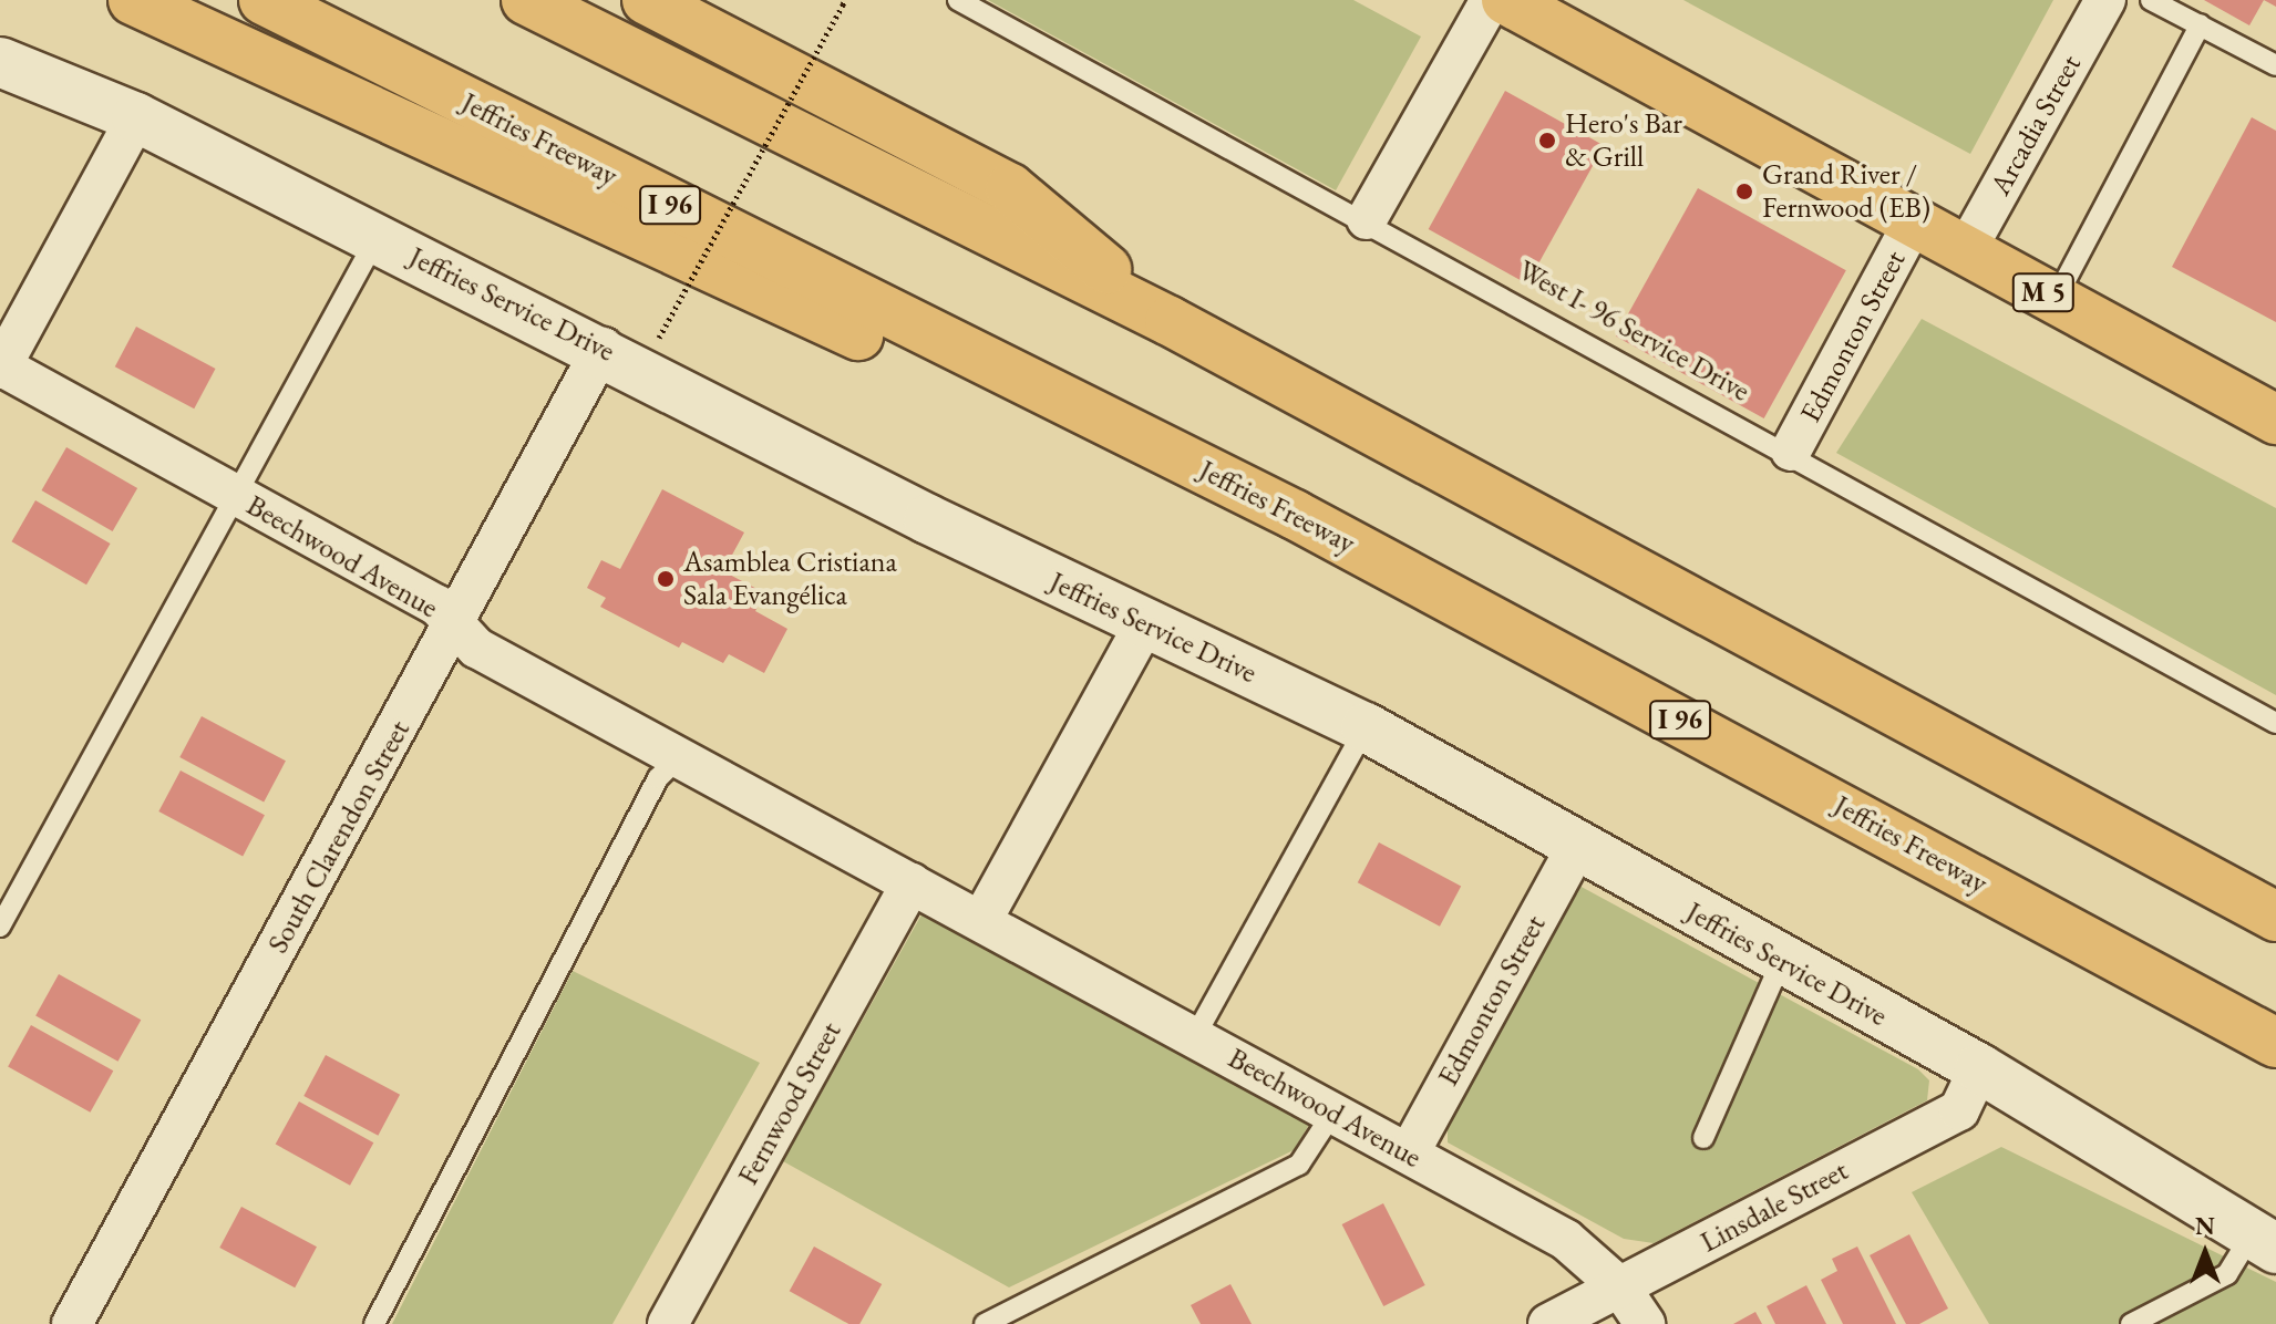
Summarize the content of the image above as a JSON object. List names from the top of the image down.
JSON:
{
  "streets": {
    "main road": ["Jeffries Freeway", "I 96", "M 5"],
    "street": [
      "Arcadia Street",
      "Jeffries Service Drive",
      "Edmonton Street",
      "Beechwood Avenue",
      "South Clarendon Street",
      "Fernwood Street",
      "Linsdale Street"
    ],
    "lane": ["West I- 96 Service Drive"]
  },
  "crossings": [
    ["Arcadia Street", "M 5"],
    ["M 5", "Edmonton Street"],
    ["Jeffries Service Drive", "Edmonton Street"],
    ["Jeffries Service Drive", "South Clarendon Street"],
    ["Jeffries Service Drive", "Linsdale Street"],
    ["West I- 96 Service Drive", "Edmonton Street"],
    ["Edmonton Street", "Beechwood Avenue"],
    ["Beechwood Avenue", "South Clarendon Street"],
    ["Beechwood Avenue", "Fernwood Street"],
    ["Beechwood Avenue", "Linsdale Street"]
  ],
  "places": ["Hero's Bar & Grill", "Grand River / Fernwood (EB)", "Asamblea Cristiana Sala Evangélica"],
  "north": "top"
}
